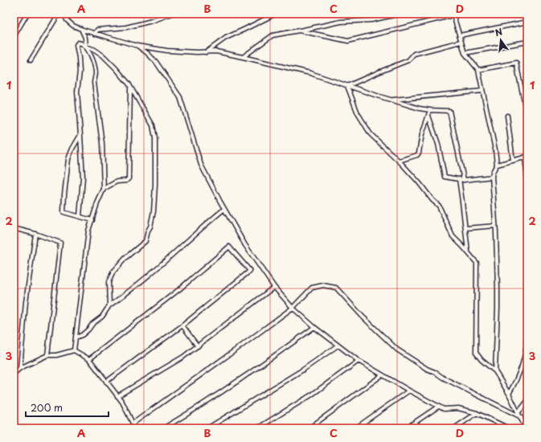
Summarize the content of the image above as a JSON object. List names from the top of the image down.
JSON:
{
  "scale_bar": "200 m",
  "north": "top",
  "grid": {
    "columns": [
      "A",
      "B",
      "C",
      "D"
    ],
    "rows": ["1", "2", "3"]
  }
}
